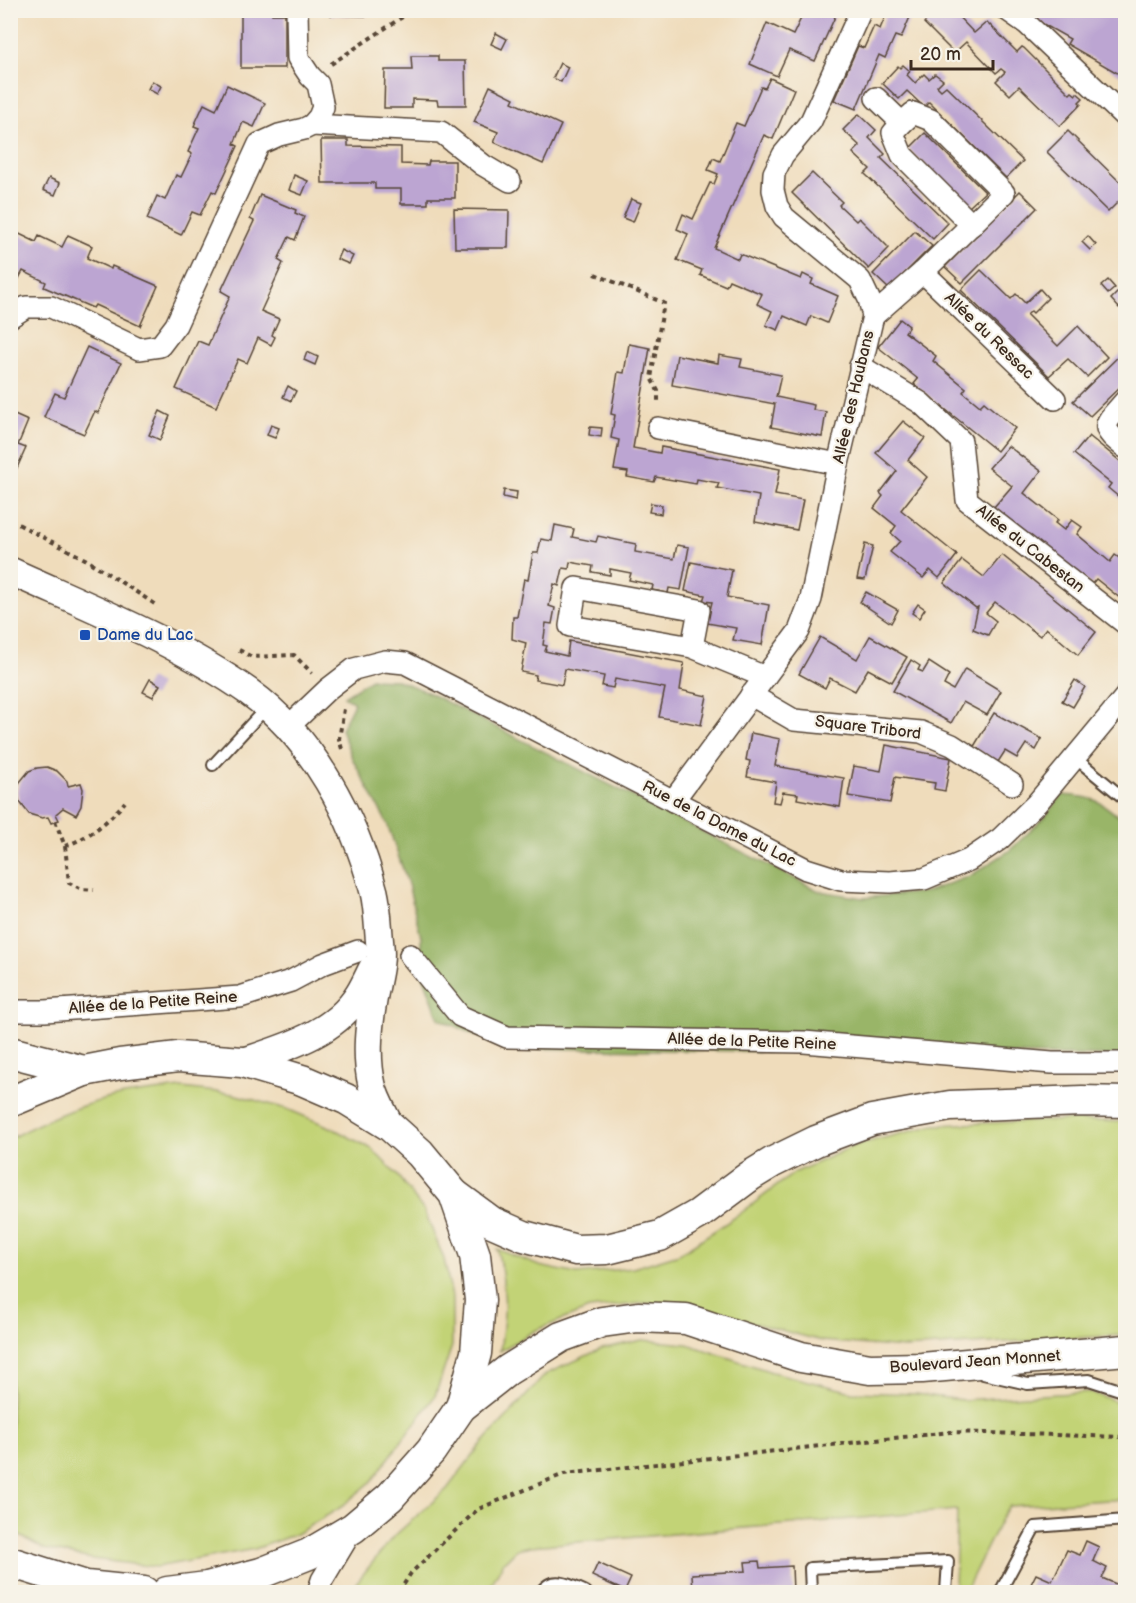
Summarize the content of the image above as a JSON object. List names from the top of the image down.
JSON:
{
  "streets": {
    "main road": ["Boulevard Jean Monnet"],
    "street": [
      "Allée du Ressac",
      "Allée des Haubans",
      "Allée du Cabestan",
      "Square Tribord",
      "Rue de la Dame du Lac",
      "Allée de la Petite Reine"
    ]
  },
  "crossings": [
    ["Allée des Haubans", "Allée du Cabestan"],
    ["Allée des Haubans", "Square Tribord"],
    ["Allée des Haubans", "Rue de la Dame du Lac"]
  ],
  "places": {
    "transit": ["Dame du Lac"]
  },
  "scale_bar": "20 m"
}
